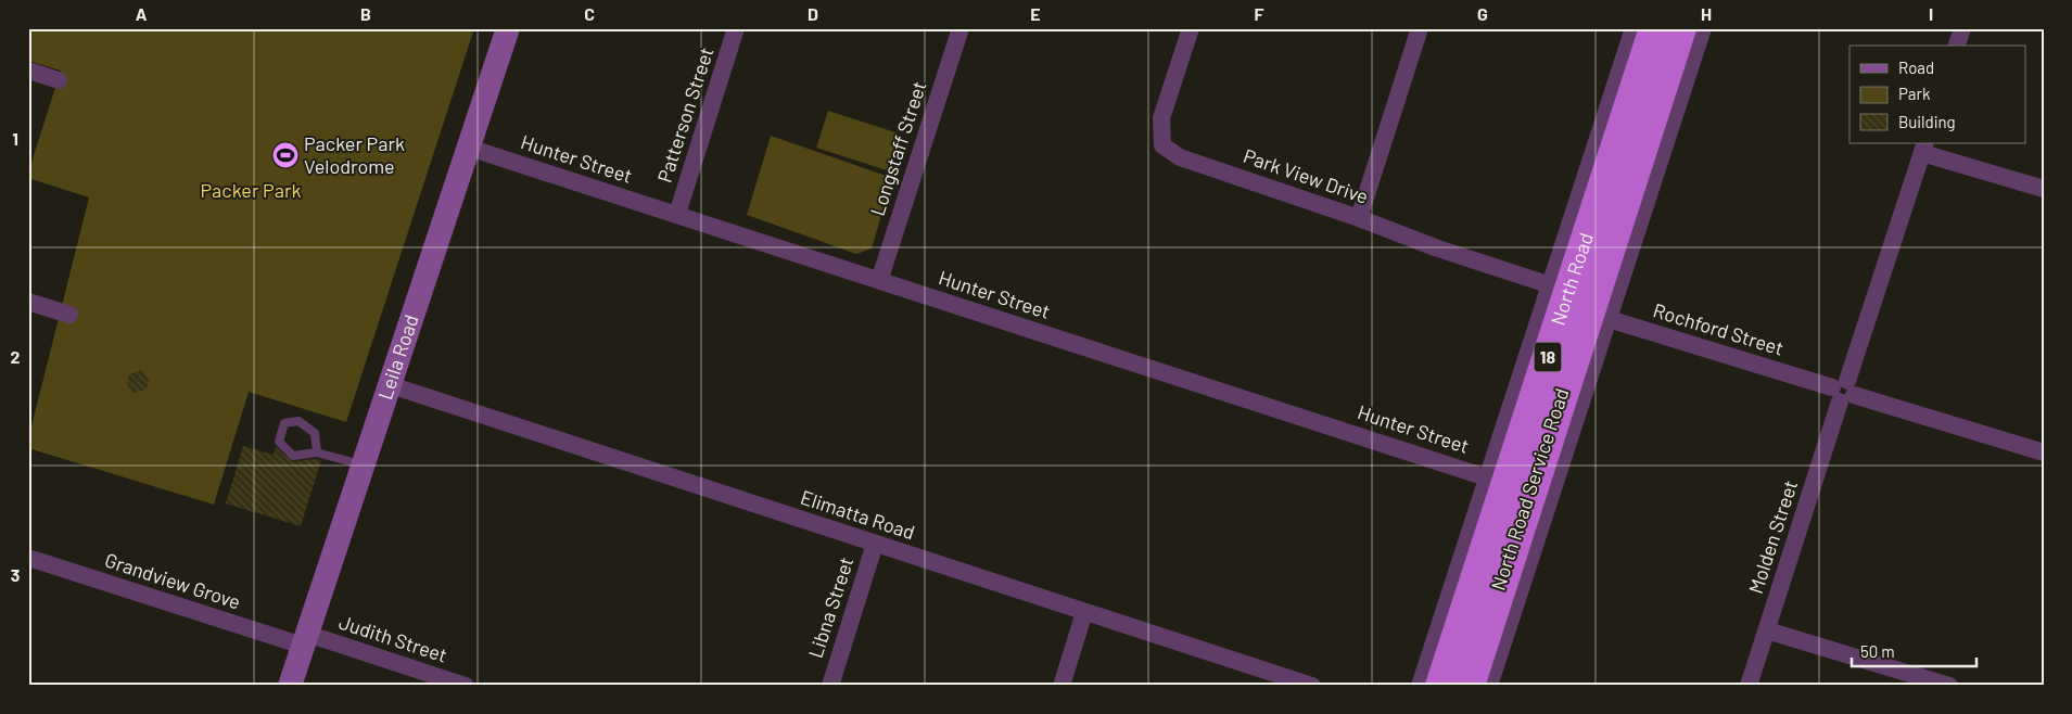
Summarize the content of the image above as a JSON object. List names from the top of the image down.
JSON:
{
  "streets": {
    "highway": ["North Road", "18"],
    "street": [
      "Patterson Street",
      "Longstaff Street",
      "Hunter Street",
      "Park View Drive",
      "Rochford Street",
      "Leila Road",
      "North Road Service Road",
      "Elimatta Road",
      "Molden Street",
      "Grandview Grove",
      "Libna Street",
      "Judith Street"
    ]
  },
  "crossings": [
    ["Patterson Street", "Hunter Street"],
    ["Longstaff Street", "Hunter Street"],
    ["Hunter Street", "North Road"],
    ["Hunter Street", "Leila Road"],
    ["Park View Drive", "North Road"],
    ["Park View Drive", "Rochford Street"],
    ["Park View Drive", "North Road Service Road"],
    ["North Road", "Rochford Street"],
    ["North Road", "North Road Service Road"],
    ["Rochford Street", "North Road Service Road"],
    ["Rochford Street", "Molden Street"],
    ["Leila Road", "Elimatta Road"],
    ["Leila Road", "Grandview Grove"],
    ["Leila Road", "Judith Street"],
    ["Elimatta Road", "Libna Street"],
    ["Grandview Grove", "Judith Street"]
  ],
  "parks": ["Packer Park"],
  "places": {
    "sports": ["Packer Park Velodrome"]
  },
  "legend": ["Road", "Park", "Building"],
  "scale_bar": "50 m",
  "grid": {
    "columns": [
      "A",
      "B",
      "C",
      "D",
      "E",
      "F",
      "G",
      "H",
      "I"
    ],
    "rows": ["1", "2", "3"]
  }
}
